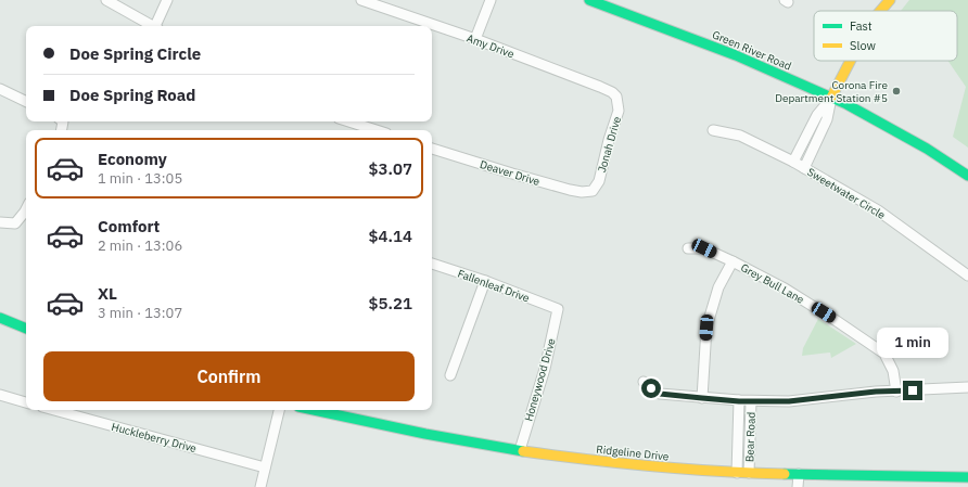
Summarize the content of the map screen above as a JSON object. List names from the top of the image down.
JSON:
{
  "streets": {
    "street": [
      "Amy Drive",
      "Green River Road",
      "Jonah Drive",
      "Deaver Drive",
      "Sweetwater Circle",
      "Grey Bull Lane",
      "Fallenleaf Drive",
      "Honeywood Drive",
      "Huckleberry Drive",
      "Bear Road",
      "Ridgeline Drive"
    ]
  },
  "crossings": [
    ["Amy Drive", "Jonah Drive"],
    ["Jonah Drive", "Deaver Drive"],
    ["Fallenleaf Drive", "Honeywood Drive"],
    ["Honeywood Drive", "Ridgeline Drive"],
    ["Bear Road", "Ridgeline Drive"]
  ],
  "places": ["Corona Fire Department Station #5"],
  "legend": ["Fast", "Slow"],
  "page": {
    "banner": ["Doe Spring Circle", "Doe Spring Road"],
    "list": [
      {
        "name": "Economy",
        "note": "1 min · 13:05",
        "value": "$3.07"
      },
      {
        "name": "Comfort",
        "note": "2 min · 13:06",
        "value": "$4.14"
      },
      {
        "name": "XL",
        "note": "3 min · 13:07",
        "value": "$5.21"
      }
    ],
    "bubble": "1 min",
    "buttons": "Confirm"
  }
}
